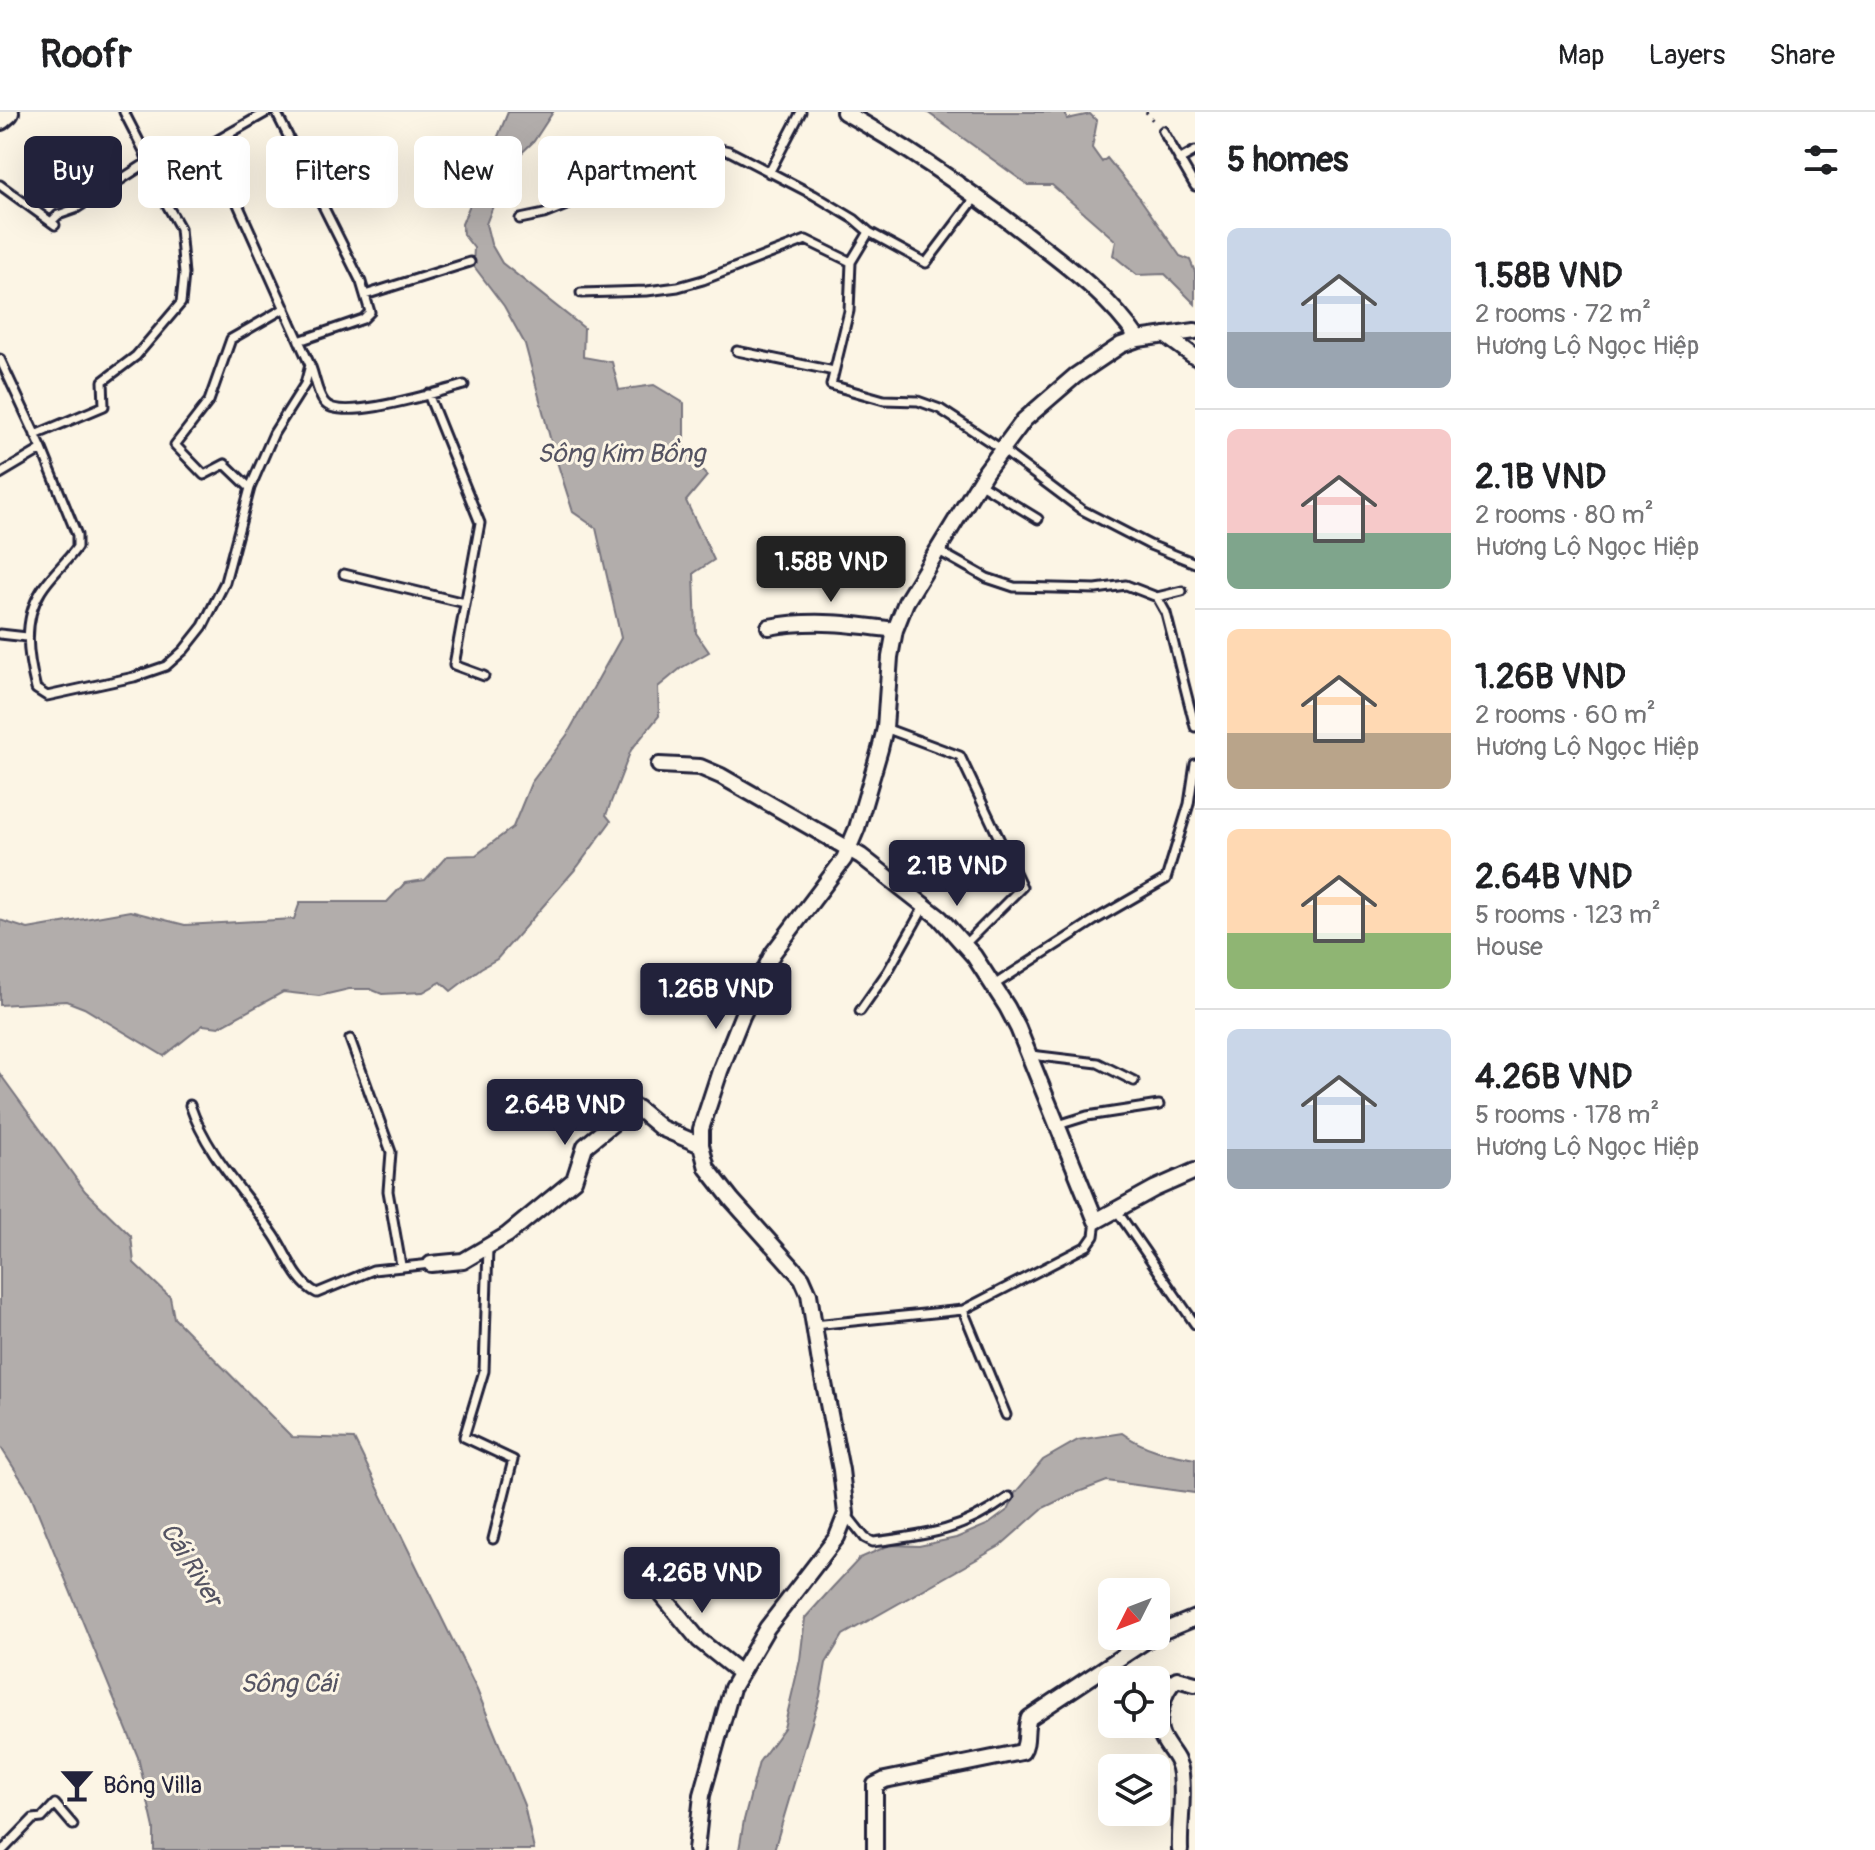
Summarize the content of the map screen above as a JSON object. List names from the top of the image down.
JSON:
{
  "water": ["Sông Kim Bồng", "Cái River", "Sông Cái"],
  "places": {
    "bar": ["Bông Villa"]
  },
  "north": "bottom left",
  "page": {
    "header": "Roofr",
    "nav": ["Map", "Layers", "Share"],
    "heading": "5 homes",
    "chip": [
      "Buy",
      "Rent",
      "Filters",
      "New",
      "Apartment"
    ],
    "list": [
      {
        "name": "1.58B VND",
        "note": "2 rooms · 72 m² · Hương Lộ Ngọc Hiệp"
      },
      {
        "name": "2.1B VND",
        "note": "2 rooms · 80 m² · Hương Lộ Ngọc Hiệp"
      },
      {
        "name": "1.26B VND",
        "note": "2 rooms · 60 m² · Hương Lộ Ngọc Hiệp"
      },
      {
        "name": "2.64B VND",
        "note": "5 rooms · 123 m² · House"
      },
      {
        "name": "4.26B VND",
        "note": "5 rooms · 178 m² · Hương Lộ Ngọc Hiệp"
      }
    ],
    "price": [
      "1.58B VND",
      "2.1B VND",
      "1.26B VND",
      "2.64B VND",
      "4.26B VND"
    ]
  }
}
